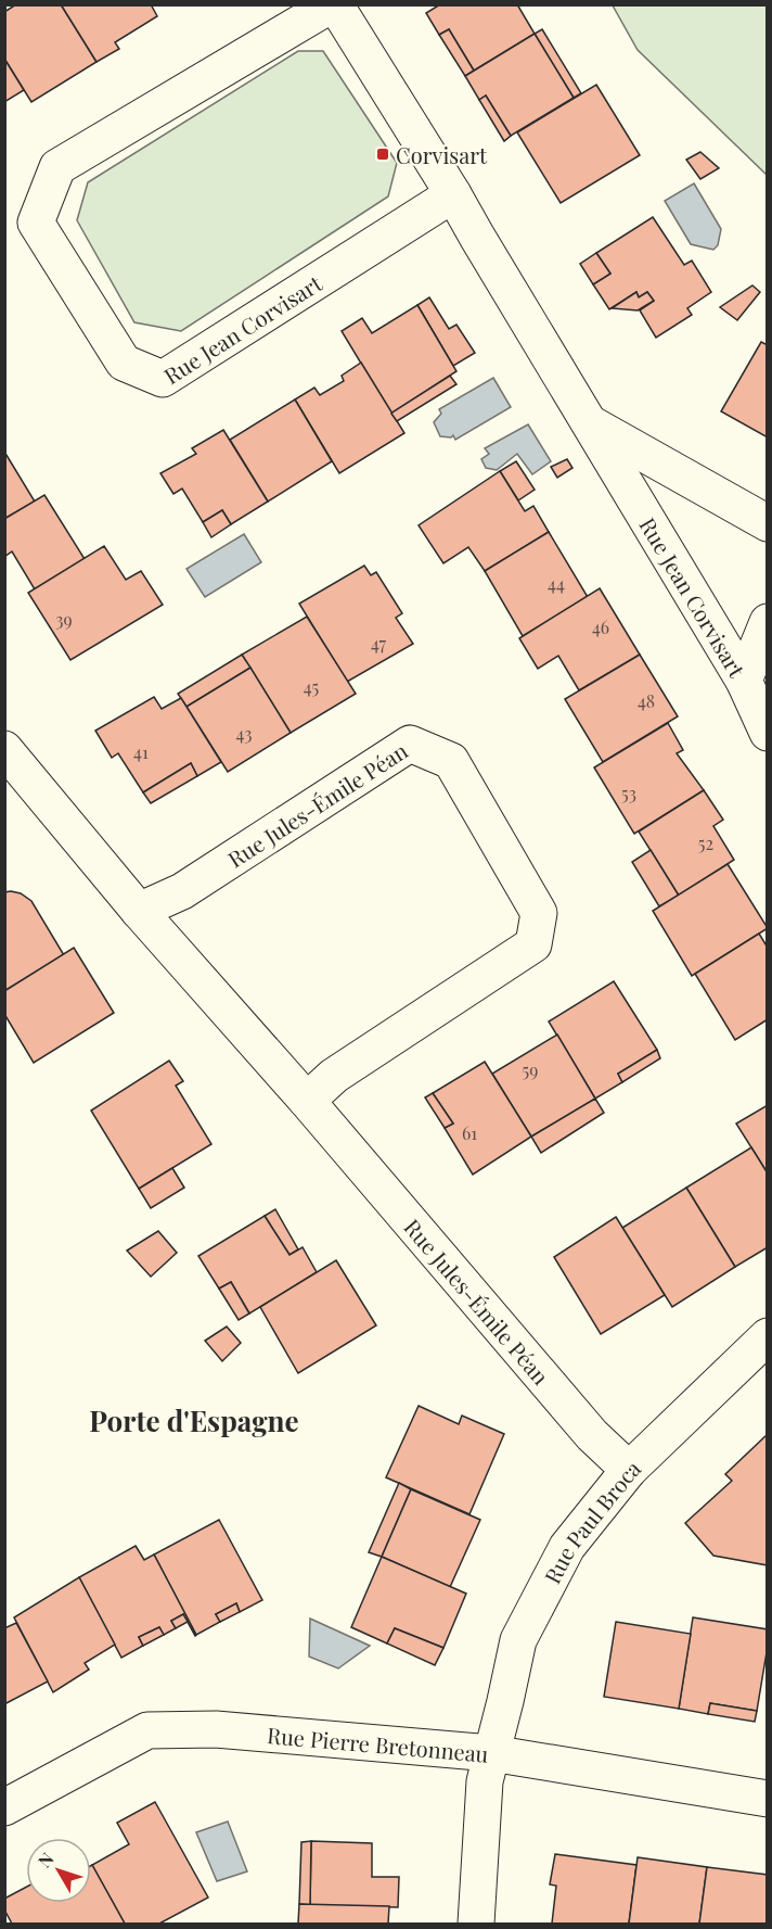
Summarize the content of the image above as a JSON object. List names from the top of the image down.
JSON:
{
  "streets": {
    "street": [
      "Rue Jean Corvisart",
      "Rue Jules-Émile Péan",
      "Rue Paul Broca",
      "Rue Pierre Bretonneau"
    ]
  },
  "crossings": [
    ["Rue Jules-Émile Péan", "Rue Paul Broca"],
    ["Rue Paul Broca", "Rue Pierre Bretonneau"]
  ],
  "districts": ["Porte d'Espagne"],
  "places": {
    "transit": ["Corvisart"]
  },
  "house_numbers": [
    "44",
    "39",
    "46",
    "47",
    "45",
    "48",
    "43",
    "41",
    "53",
    "52",
    "59",
    "61"
  ],
  "north": "top left"
}
